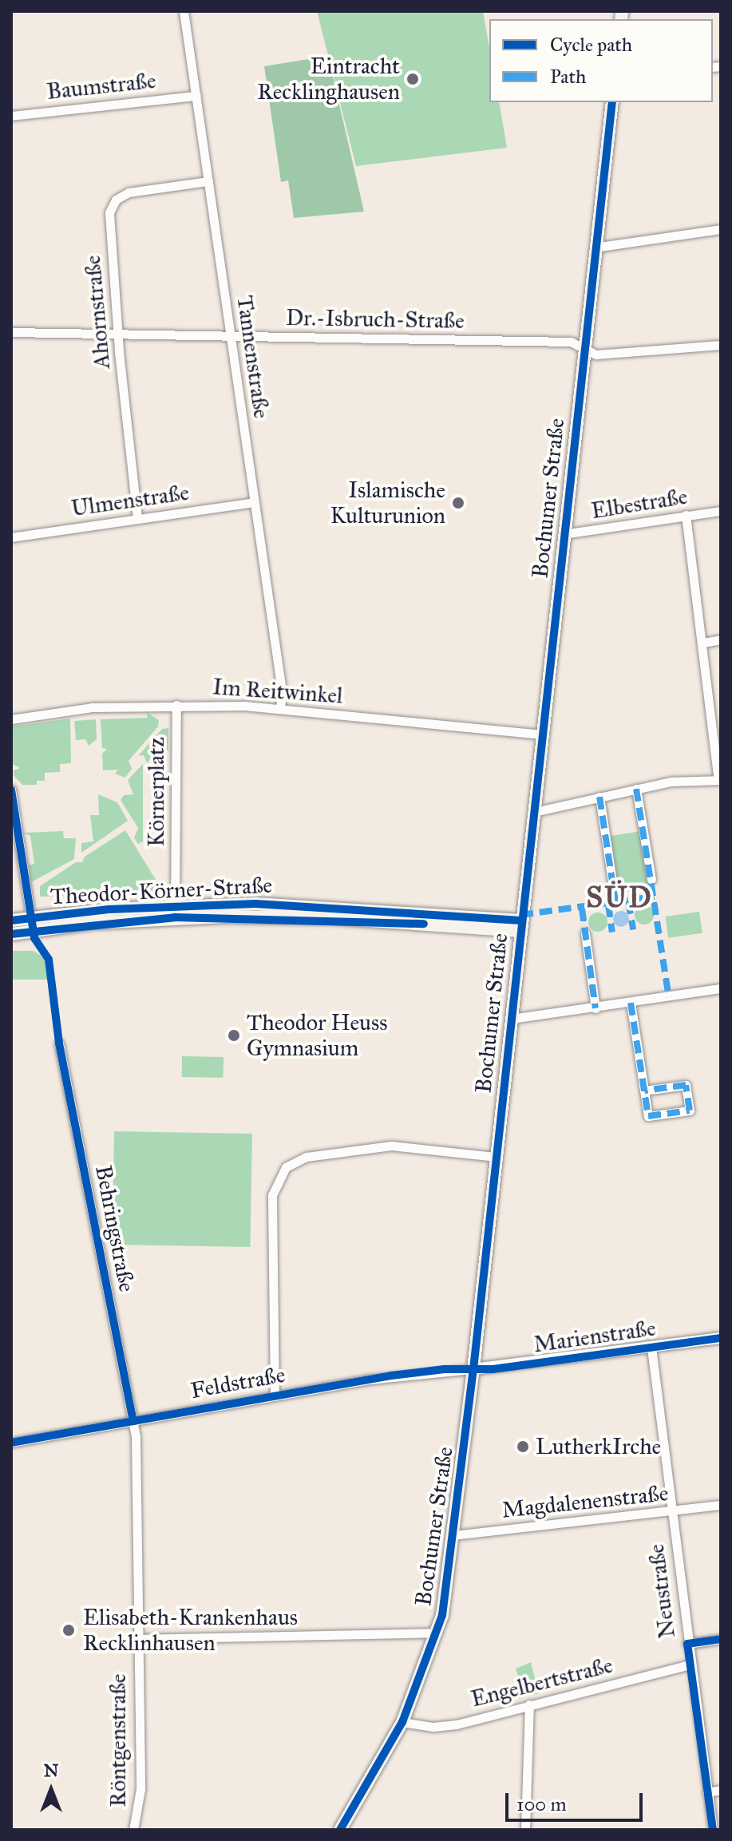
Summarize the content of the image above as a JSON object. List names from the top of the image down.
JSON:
{
  "streets": {
    "main road": ["Bochumer Straße", "Theodor-Körner-Straße"],
    "street": [
      "Baumstraße",
      "Ahornstraße",
      "Dr.-Isbruch-Straße",
      "Tannenstraße",
      "Ulmenstraße",
      "Elbestraße",
      "Im Reitwinkel",
      "Körnerplatz",
      "Behringstraße",
      "Marienstraße",
      "Feldstraße",
      "Magdalenenstraße",
      "Neustraße",
      "Engelbertstraße",
      "Röntgenstraße"
    ]
  },
  "crossings": [
    ["Baumstraße", "Tannenstraße"],
    ["Ahornstraße", "Dr.-Isbruch-Straße"],
    ["Ahornstraße", "Tannenstraße"],
    ["Ahornstraße", "Ulmenstraße"],
    ["Dr.-Isbruch-Straße", "Tannenstraße"],
    ["Dr.-Isbruch-Straße", "Bochumer Straße"],
    ["Tannenstraße", "Ulmenstraße"],
    ["Tannenstraße", "Im Reitwinkel"],
    ["Bochumer Straße", "Elbestraße"],
    ["Bochumer Straße", "Im Reitwinkel"],
    ["Bochumer Straße", "Theodor-Körner-Straße"],
    ["Bochumer Straße", "Marienstraße"],
    ["Bochumer Straße", "Feldstraße"],
    ["Bochumer Straße", "Magdalenenstraße"],
    ["Bochumer Straße", "Engelbertstraße"],
    ["Im Reitwinkel", "Körnerplatz"],
    ["Körnerplatz", "Theodor-Körner-Straße"],
    ["Behringstraße", "Feldstraße"],
    ["Behringstraße", "Röntgenstraße"],
    ["Marienstraße", "Feldstraße"],
    ["Marienstraße", "Neustraße"],
    ["Feldstraße", "Röntgenstraße"],
    ["Magdalenenstraße", "Neustraße"],
    ["Neustraße", "Engelbertstraße"]
  ],
  "districts": ["SÜD"],
  "places": [
    "Eintracht Recklinghausen",
    "Islamische Kulturunion",
    "Theodor Heuss Gymnasium",
    "LutherkIrche",
    "Elisabeth-Krankenhaus Recklinhausen"
  ],
  "legend": ["Cycle path", "Path"],
  "scale_bar": "100 m",
  "north": "top"
}
